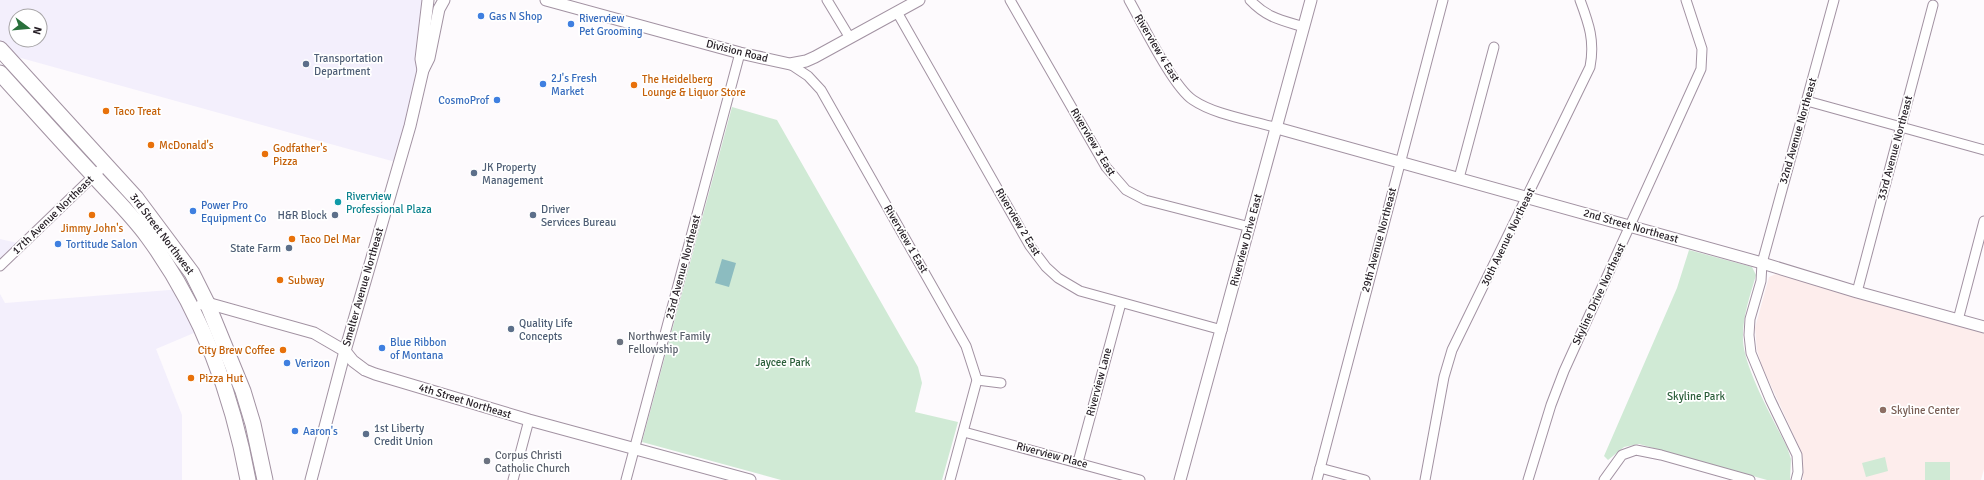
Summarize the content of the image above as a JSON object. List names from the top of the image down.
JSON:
{
  "streets": {
    "highway": ["3rd Street Northwest"],
    "street": [
      "Riverview 4 East",
      "Division Road",
      "32nd Avenue Northeast",
      "Riverview 3 East",
      "33rd Avenue Northeast",
      "17th Avenue Northeast",
      "Riverview 2 East",
      "2nd Street Northeast",
      "30th Avenue Northeast",
      "Riverview 1 East",
      "Riverview Drive East",
      "29th Avenue Northeast",
      "23rd Avenue Northeast",
      "Smelter Avenue Northeast",
      "Skyline Drive Northeast",
      "Riverview Lane",
      "4th Street Northeast",
      "Riverview Place"
    ]
  },
  "crossings": [
    ["Riverview 4 East", "2nd Street Northeast"],
    ["Riverview 4 East", "Riverview Drive East"],
    ["Division Road", "Riverview 2 East"],
    ["Division Road", "Riverview 1 East"],
    ["Division Road", "23rd Avenue Northeast"],
    ["32nd Avenue Northeast", "2nd Street Northeast"],
    ["Riverview 3 East", "Riverview Drive East"],
    ["33rd Avenue Northeast", "2nd Street Northeast"],
    ["17th Avenue Northeast", "3rd Street Northwest"],
    ["Riverview 2 East", "Riverview Drive East"],
    ["Riverview 2 East", "Riverview Lane"],
    ["2nd Street Northeast", "30th Avenue Northeast"],
    ["2nd Street Northeast", "Riverview Drive East"],
    ["2nd Street Northeast", "29th Avenue Northeast"],
    ["2nd Street Northeast", "Skyline Drive Northeast"],
    ["3rd Street Northwest", "4th Street Northeast"],
    ["23rd Avenue Northeast", "4th Street Northeast"],
    ["Smelter Avenue Northeast", "4th Street Northeast"],
    ["Riverview Lane", "Riverview Place"]
  ],
  "parks": ["Jaycee Park", "Skyline Park"],
  "places": [
    "Gas N Shop",
    "Riverview Pet Grooming",
    "Transportation Department",
    "2J's Fresh Market",
    "The Heidelberg Lounge & Liquor Store",
    "CosmoProf",
    "Taco Treat",
    "McDonald's",
    "Godfather's Pizza",
    "JK Property Management",
    "Riverview Professional Plaza",
    "Power Pro Equipment Co",
    "Jimmy John's",
    "H&R Block",
    "Driver Services Bureau",
    "Taco Del Mar",
    "Tortitude Salon",
    "State Farm",
    "Subway",
    "Quality Life Concepts",
    "Northwest Family Fellowship",
    "Blue Ribbon of Montana",
    "City Brew Coffee",
    "Verizon",
    "Pizza Hut",
    "Skyline Center",
    "Aaron's",
    "1st Liberty Credit Union",
    "Corpus Christi Catholic Church"
  ],
  "north": "right"
}
